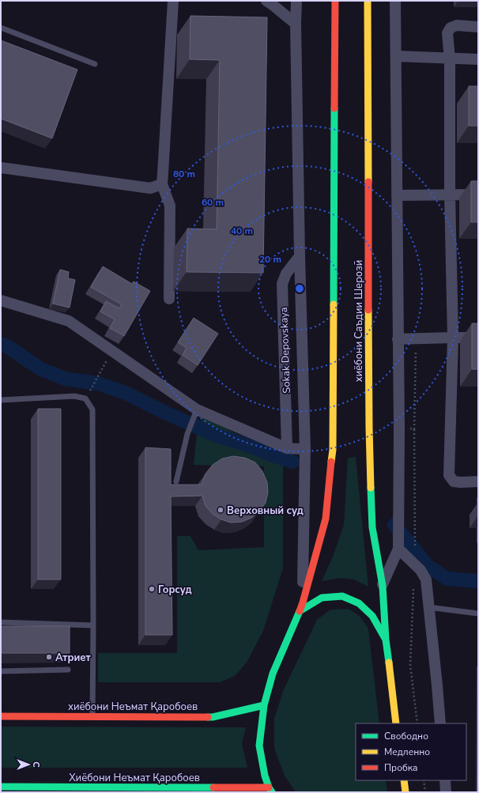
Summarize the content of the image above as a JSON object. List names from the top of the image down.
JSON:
{
  "streets": {
    "main road": ["хиёбони Саъдии Шерозӣ", "хиёбони Неъмат Қаробоев", "Хиёбони Неъмат Қаробоев"],
    "street": ["Sokak Depovskaya"]
  },
  "places": ["Верховный суд", "Горсуд", "Атриет"],
  "legend": ["Свободно", "Медленно", "Пробка"],
  "north": "right",
  "rings": [
    "80 m",
    "60 m",
    "40 m",
    "20 m"
  ]
}
